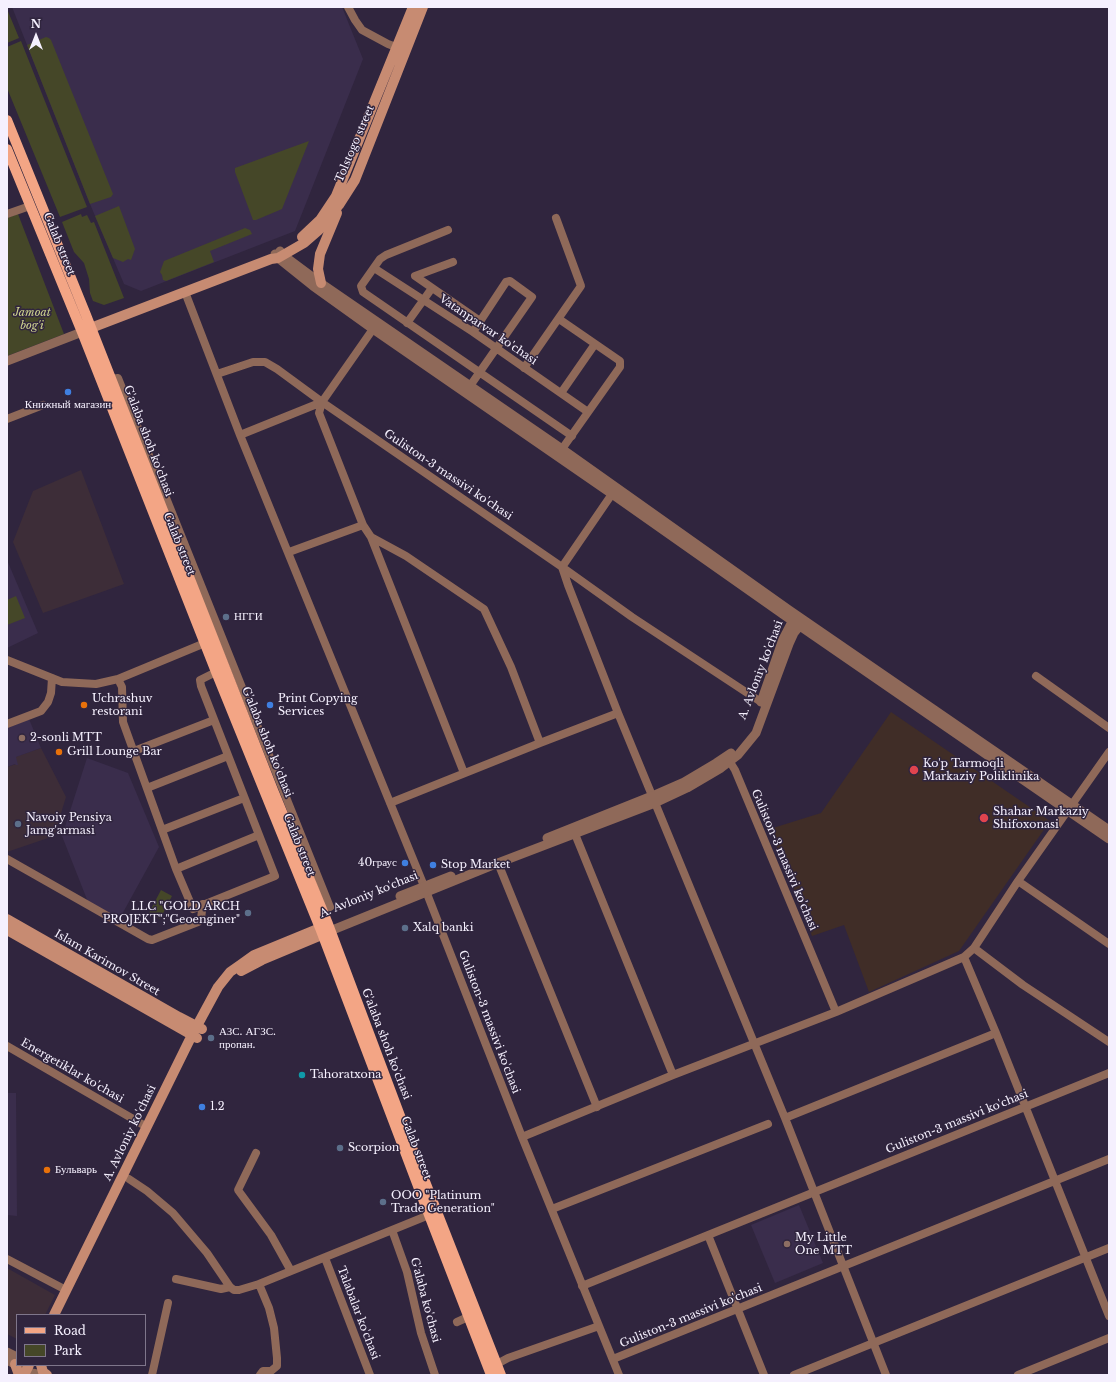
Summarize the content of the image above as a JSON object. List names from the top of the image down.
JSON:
{
  "streets": {
    "main road": [
      "Tolstogo street",
      "Galab street",
      "G'alaba shoh ko'chasi",
      "A. Avloniy ko'chasi",
      "Islam Karimov Street"
    ],
    "street": [
      "Vatanparvar ko'chasi",
      "Guliston-3 massivi ko'chasi",
      "Energetiklar ko'chasi",
      "G'alaba ko'chasi",
      "Talabalar ko'chasi"
    ]
  },
  "crossings": [
    ["Tolstogo street", "Galab street"],
    ["Tolstogo street", "G'alaba shoh ko'chasi"],
    ["Tolstogo street", "Guliston-3 massivi ko'chasi"],
    ["Galab street", "G'alaba shoh ko'chasi"],
    ["Galab street", "A. Avloniy ko'chasi"],
    ["Galab street", "Talabalar ko'chasi"],
    ["G'alaba shoh ko'chasi", "A. Avloniy ko'chasi"],
    ["Guliston-3 massivi ko'chasi", "A. Avloniy ko'chasi"],
    ["A. Avloniy ko'chasi", "Islam Karimov Street"],
    ["A. Avloniy ko'chasi", "Energetiklar ko'chasi"],
    ["G'alaba ko'chasi", "Talabalar ko'chasi"]
  ],
  "parks": ["Jamoat bog'i"],
  "places": [
    "Книжный магазин",
    "НГГИ",
    "Uchrashuv restorani",
    "Print Copying Services",
    "2-sonli MTT",
    "Grill Lounge Bar",
    "Ko'p Tarmoqli Markaziy Poliklinika",
    "Shahar Markaziy Shifoxonasi",
    "Navoiy Pensiya Jamg'armasi",
    "40граус",
    "Stop Market",
    "LLC \"GOLD ARCH PROJEKT\";\"Geoenginer\"",
    "Xalq banki",
    "АЗС. АГЗС. пропан.",
    "Tahoratxona",
    "1.2",
    "Scorpion",
    "Бульварь",
    "OOO \"Platinum Trade Generation\"",
    "My Little One MTT"
  ],
  "legend": ["Road", "Park"],
  "north": "top"
}
